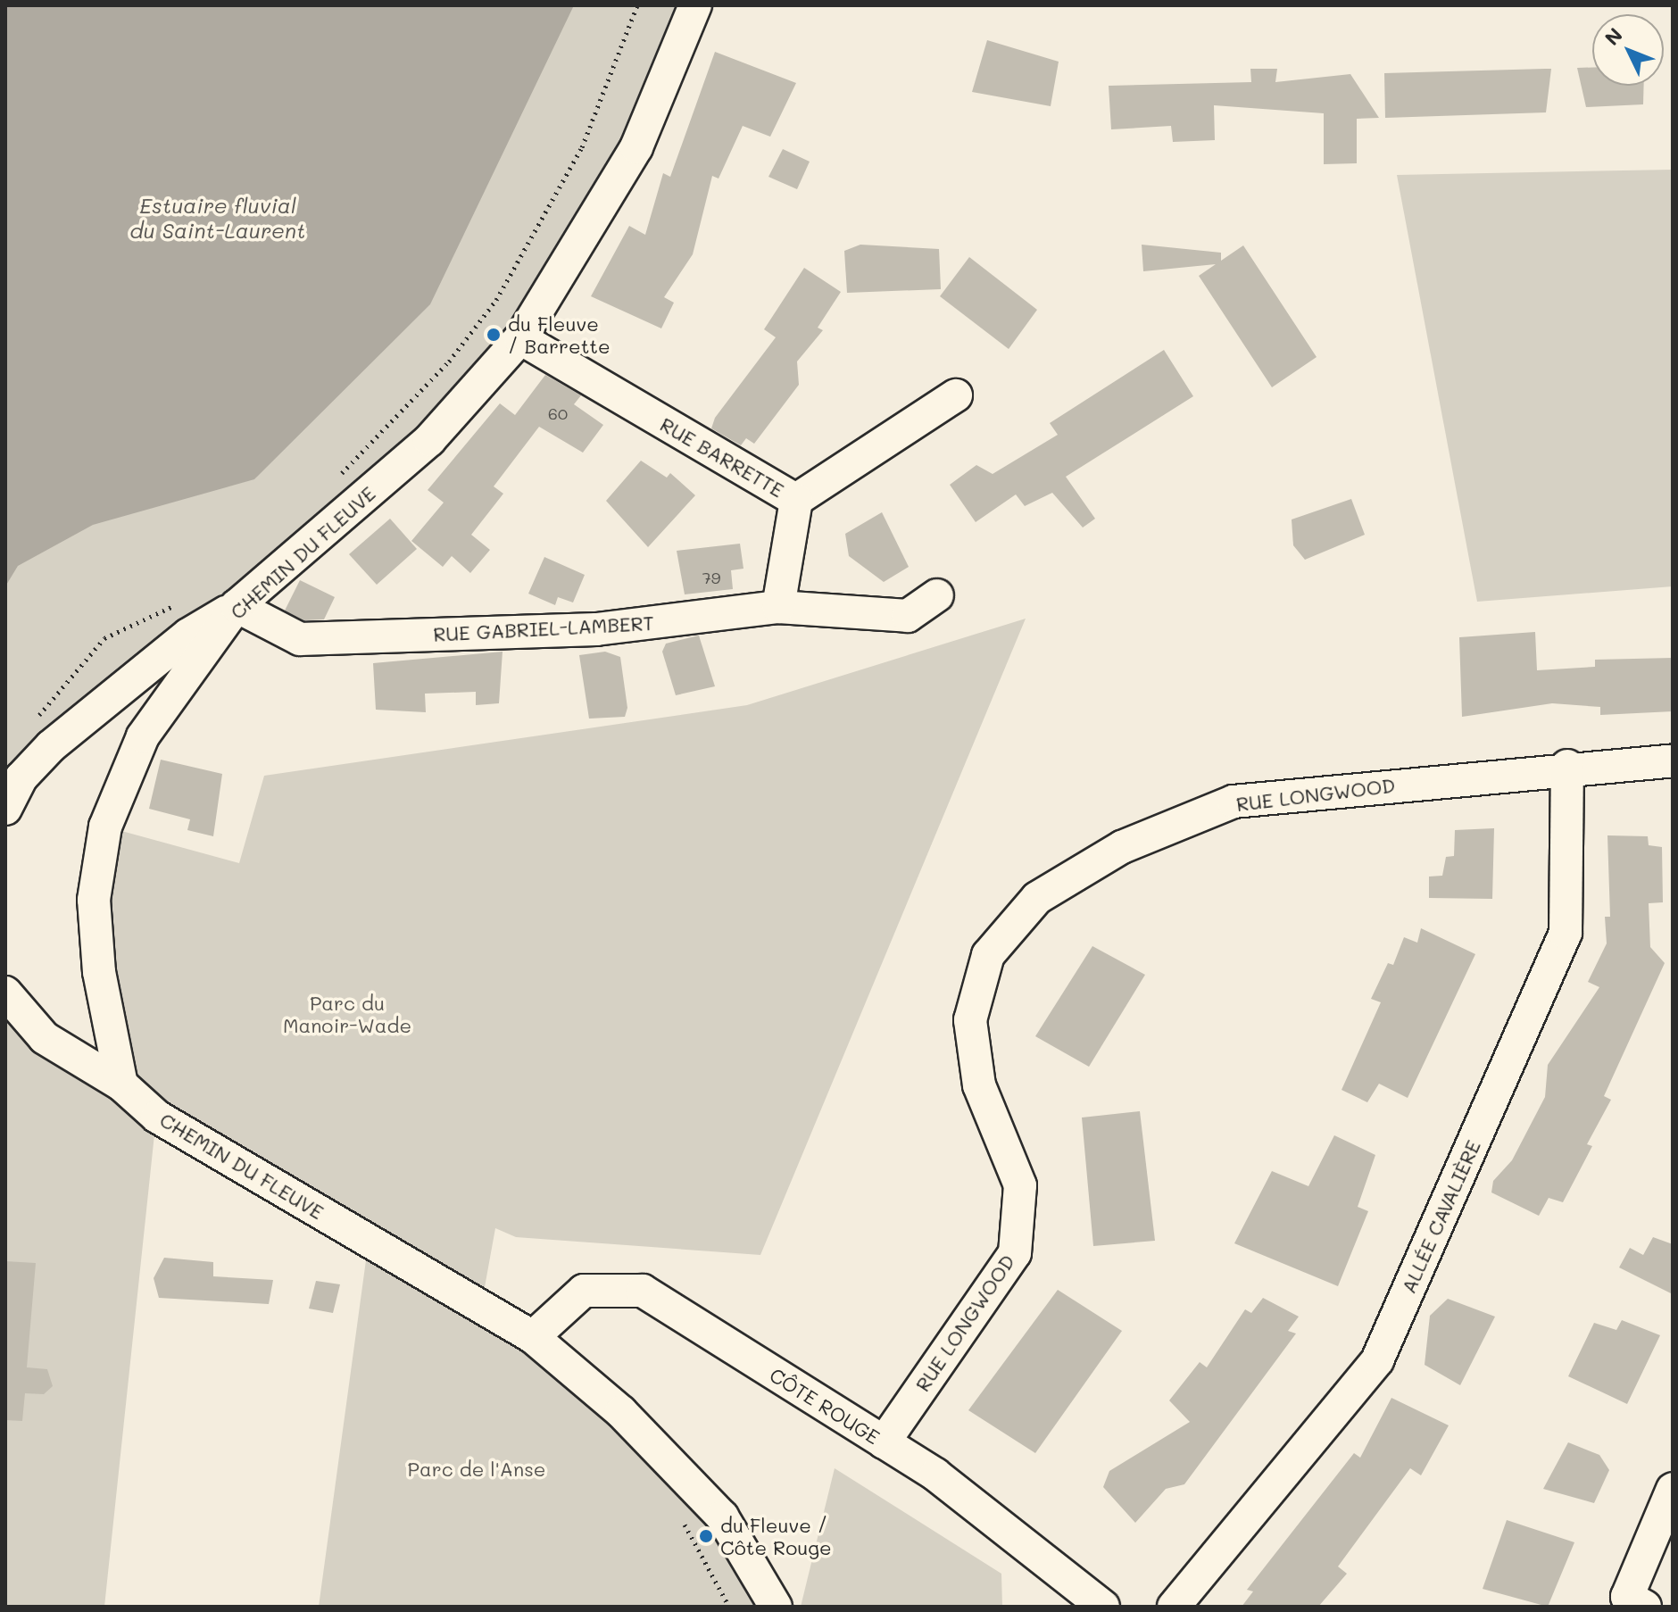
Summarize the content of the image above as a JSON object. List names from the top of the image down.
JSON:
{
  "streets": {
    "street": [
      "RUE BARRETTE",
      "CHEMIN DU FLEUVE",
      "RUE GABRIEL-LAMBERT",
      "RUE LONGWOOD",
      "ALLÉE CAVALIÈRE",
      "CÔTE ROUGE"
    ]
  },
  "crossings": [
    ["RUE BARRETTE", "CHEMIN DU FLEUVE"],
    ["CHEMIN DU FLEUVE", "RUE GABRIEL-LAMBERT"],
    ["CHEMIN DU FLEUVE", "CÔTE ROUGE"],
    ["RUE LONGWOOD", "ALLÉE CAVALIÈRE"],
    ["RUE LONGWOOD", "CÔTE ROUGE"]
  ],
  "water": ["Estuaire fluvial du Saint-Laurent"],
  "parks": ["Parc du Manoir-Wade", "Parc de l'Anse"],
  "places": ["du Fleuve / Barrette", "du Fleuve / Côte Rouge"],
  "house_numbers": ["60", "79"],
  "north": "top left"
}
